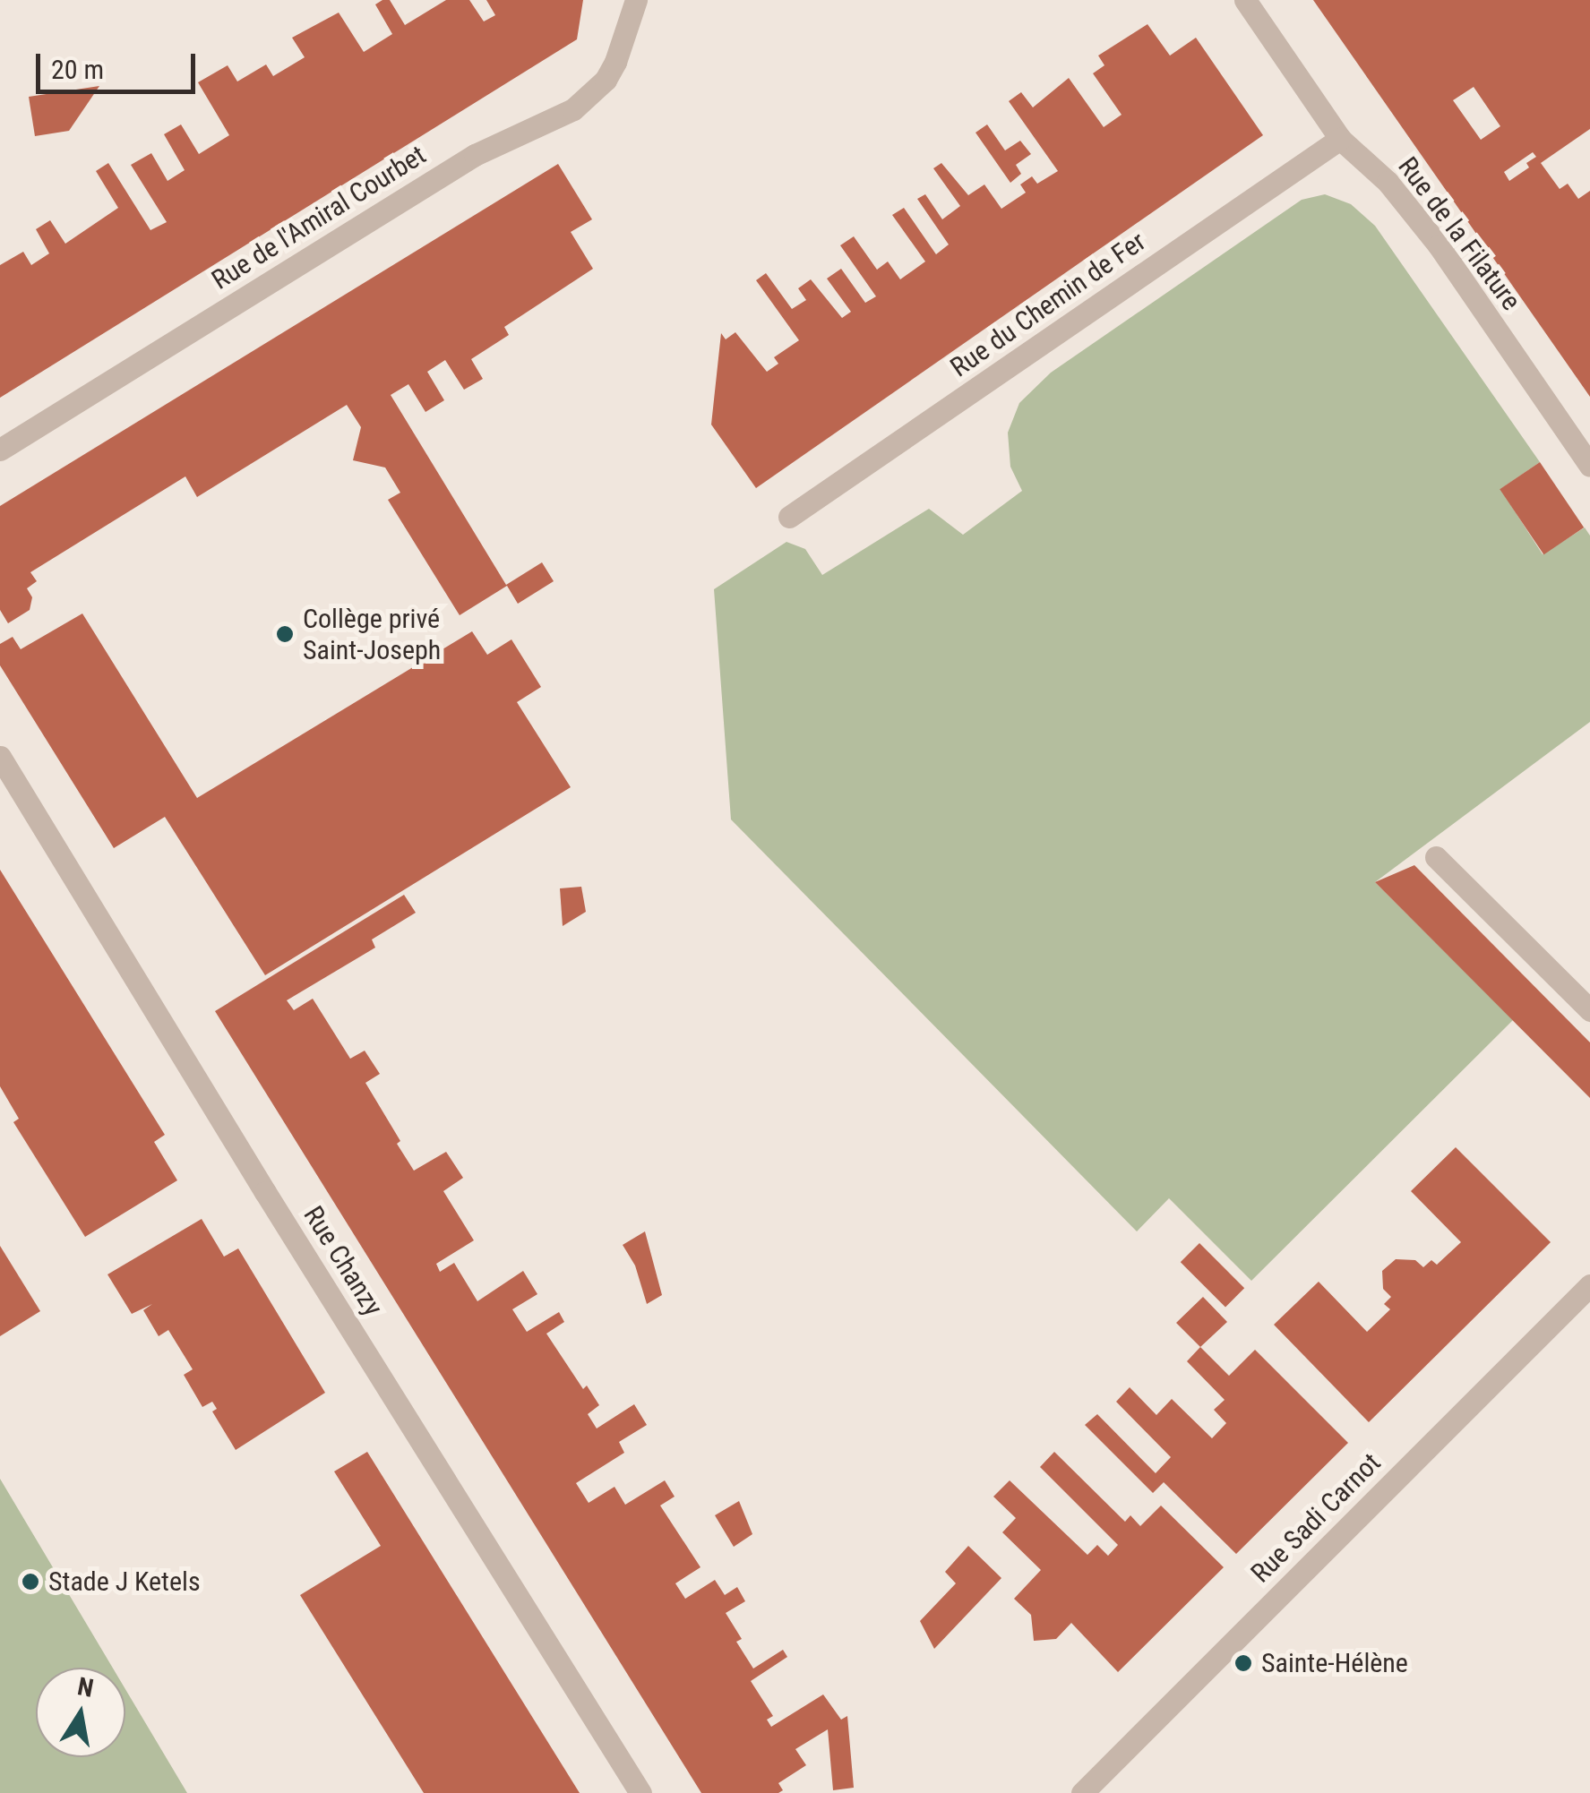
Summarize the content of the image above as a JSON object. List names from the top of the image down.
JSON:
{
  "streets": {
    "street": [
      "Rue de l'Amiral Courbet",
      "Rue de la Filature",
      "Rue du Chemin de Fer",
      "Rue Chanzy",
      "Rue Sadi Carnot"
    ]
  },
  "crossings": [
    ["Rue de la Filature", "Rue du Chemin de Fer"]
  ],
  "places": ["Collège privé Saint-Joseph", "Stade J Ketels", "Sainte-Hélène"],
  "scale_bar": "20 m",
  "north": "top"
}
